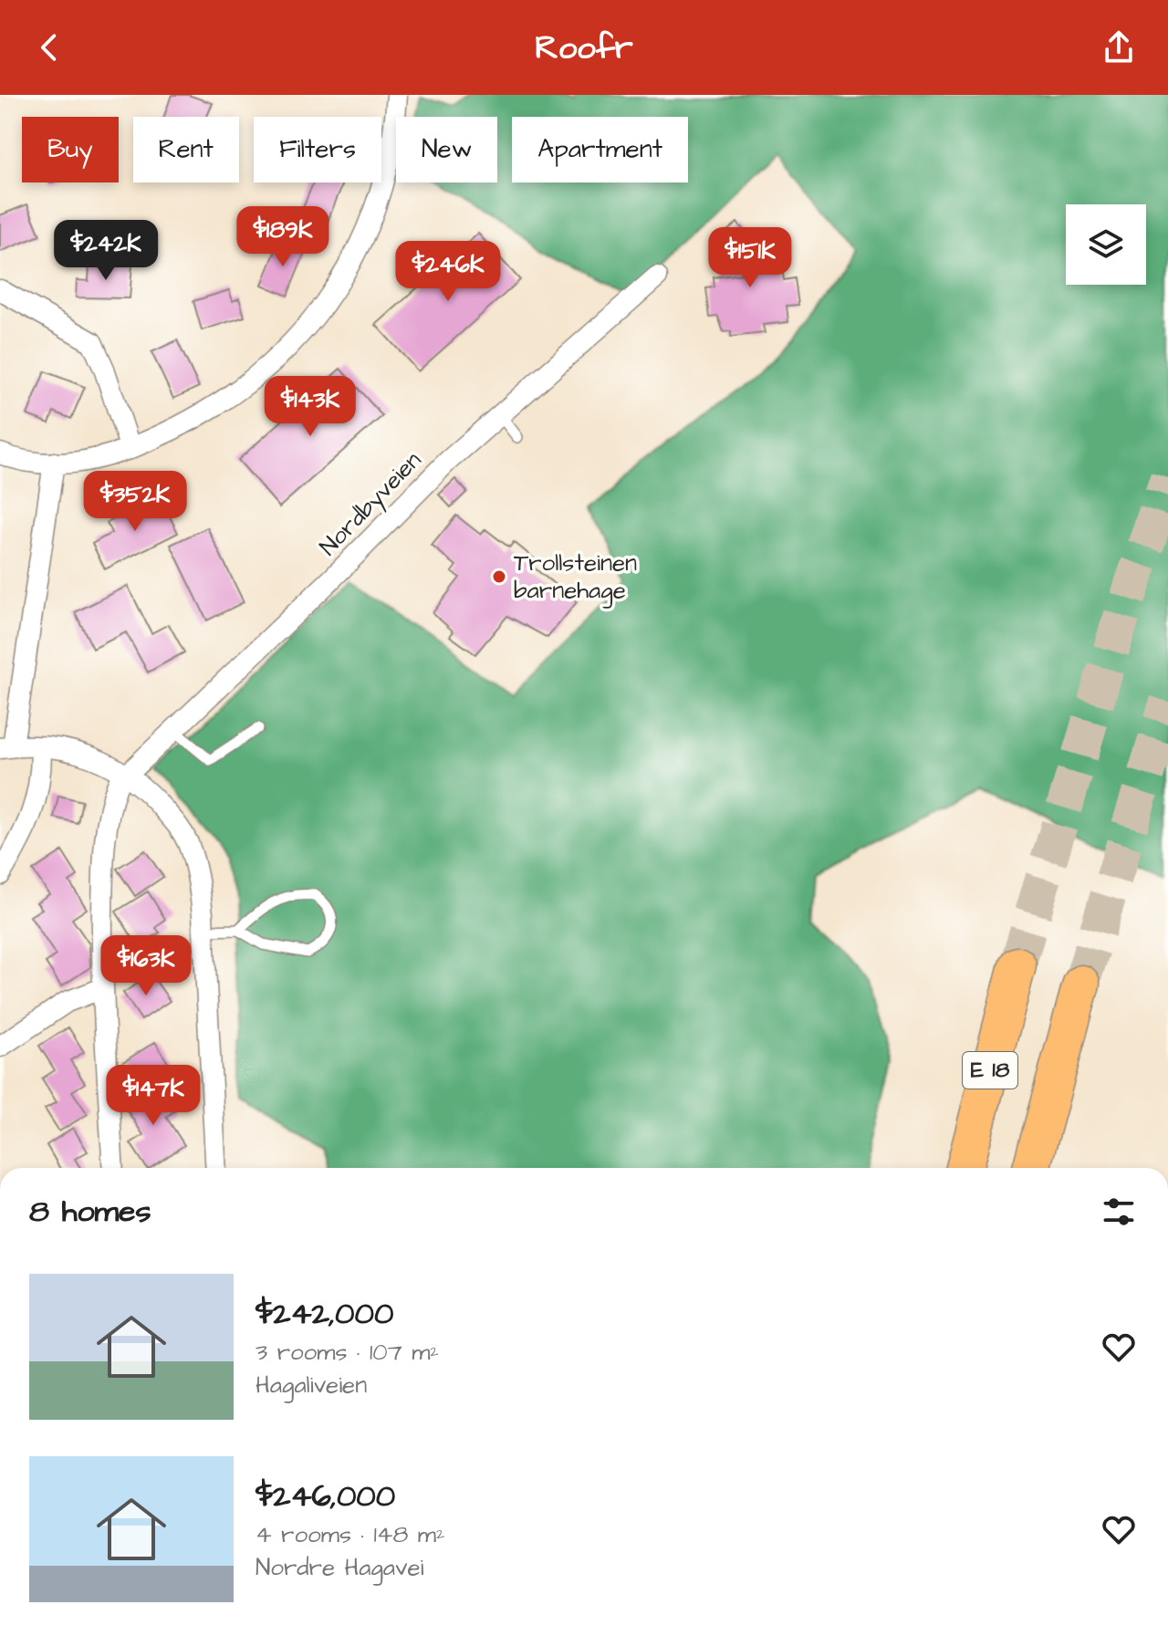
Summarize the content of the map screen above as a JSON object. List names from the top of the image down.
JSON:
{
  "streets": {
    "highway": ["E 18"],
    "street": ["Nordbyveien"]
  },
  "places": ["Trollsteinen barnehage"],
  "page": {
    "header": "Roofr",
    "chip": [
      "Buy",
      "Rent",
      "Filters",
      "New",
      "Apartment"
    ],
    "price": [
      "$189K",
      "$242K",
      "$151K",
      "$246K",
      "$143K",
      "$352K",
      "$163K",
      "$147K"
    ],
    "heading": "8 homes",
    "list": [
      {
        "name": "$242,000",
        "note": "3 rooms · 107 m² · Hagaliveien"
      },
      {
        "name": "$246,000",
        "note": "4 rooms · 148 m² · Nordre Hagavei"
      }
    ]
  }
}
